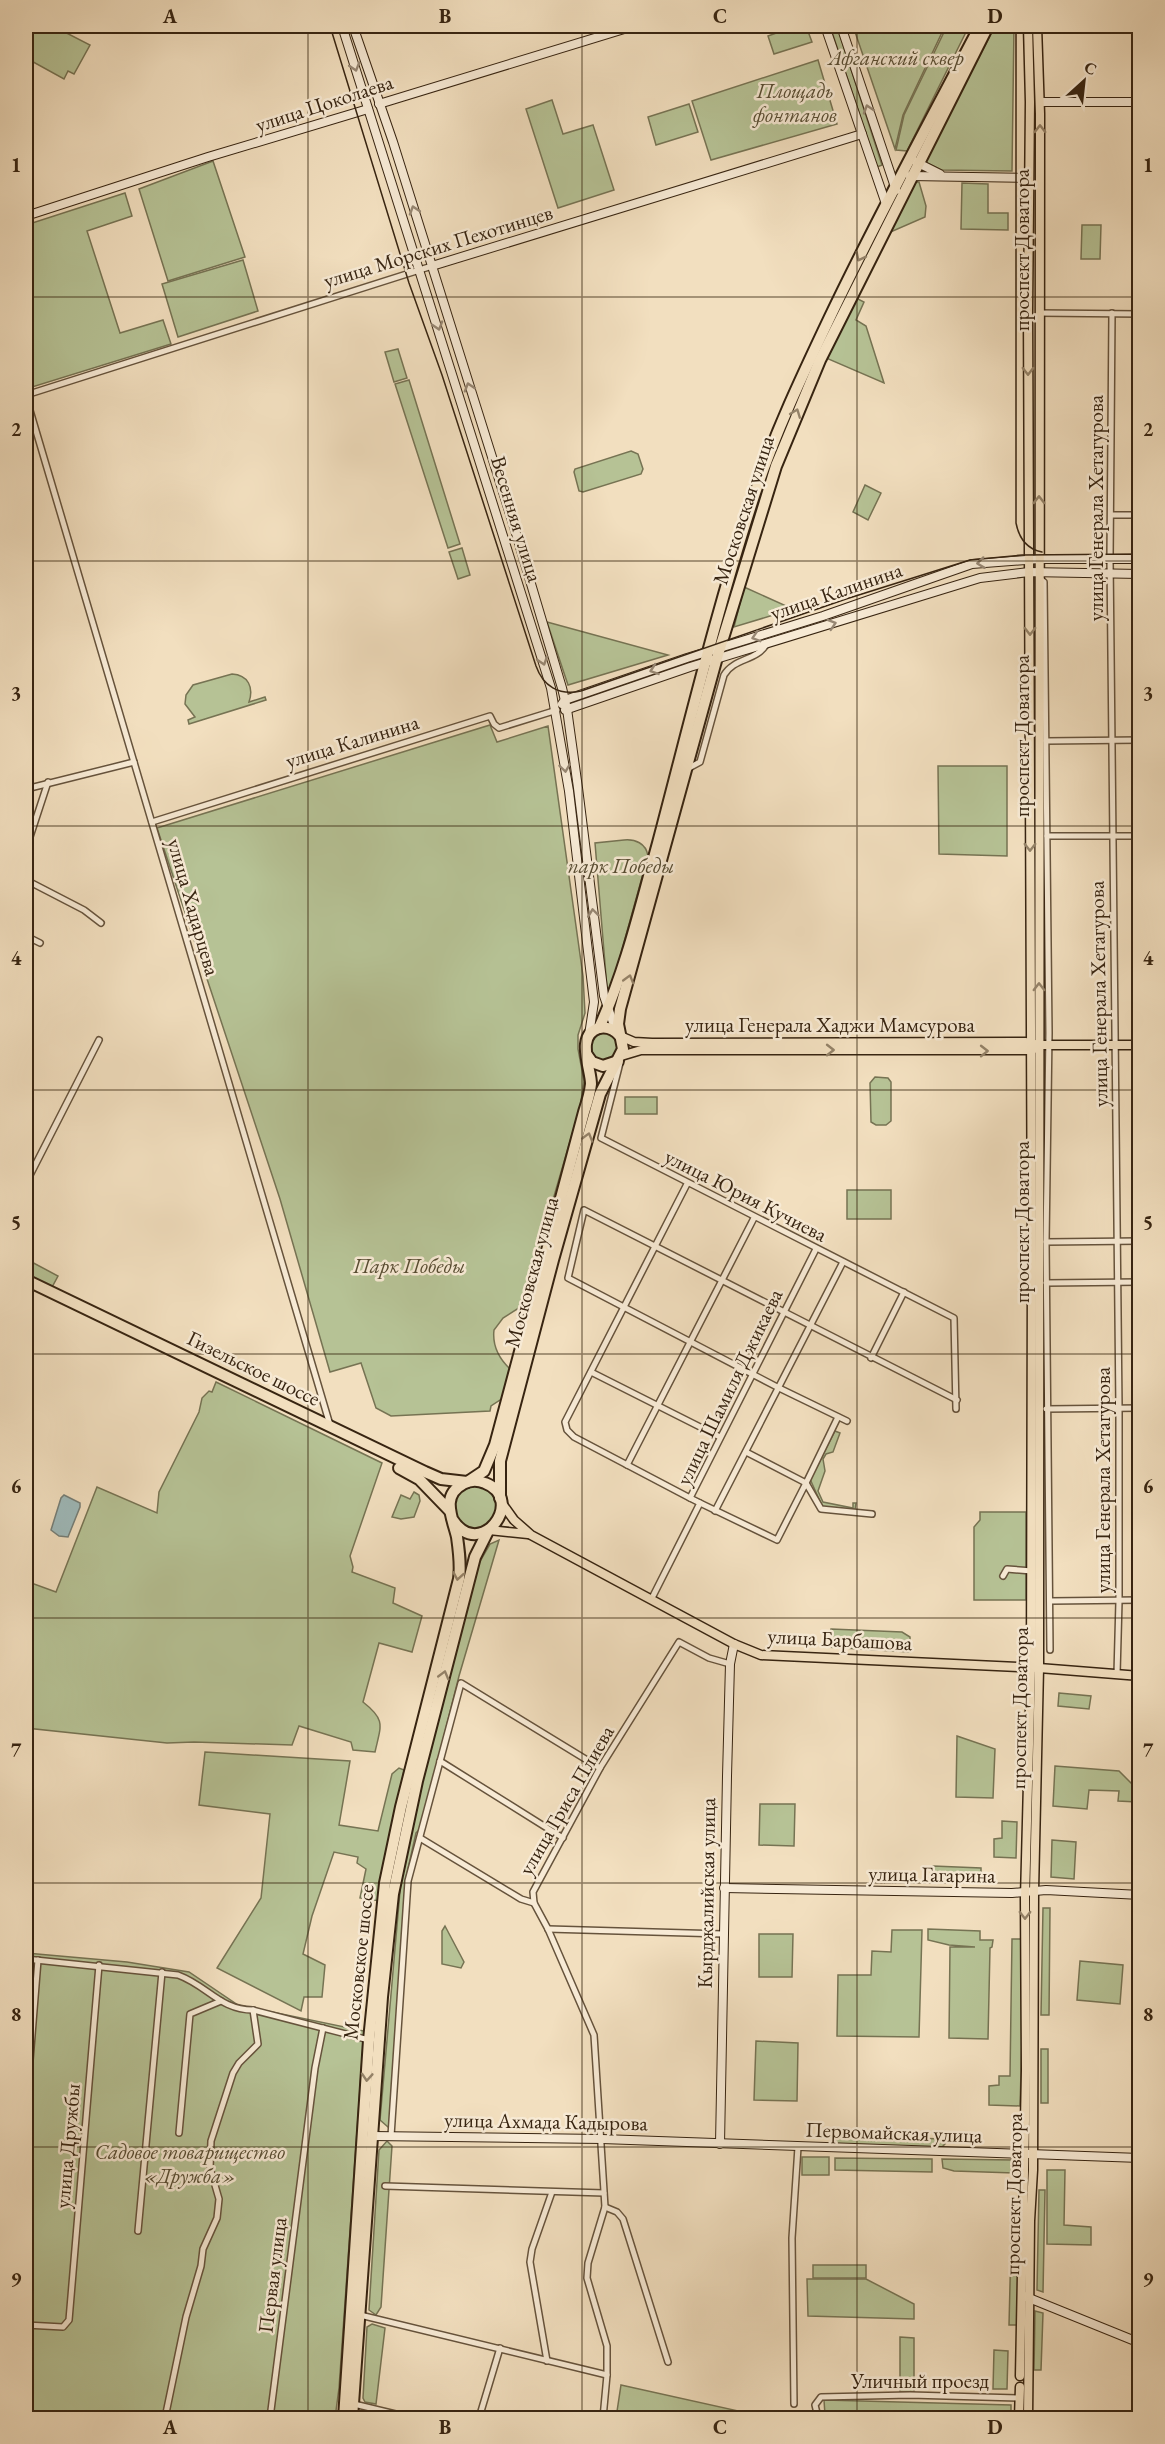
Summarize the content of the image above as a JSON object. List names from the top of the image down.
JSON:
{
  "streets": {
    "highway": ["Московская улица", "Гизельское шоссе", "Московское шоссе"],
    "main road": ["проспект Доватора", "улица Генерала Хаджи Мамсурова", "улица Барбашова"],
    "street": [
      "улица Цоколаева",
      "улица Морских Пехотинцев",
      "улица Генерала Хетагурова",
      "Весенняя улица",
      "улица Калинина",
      "улица Хадарцева",
      "улица Юрия Кучиева",
      "улица Шамиля Джикаева",
      "улица Гриса Плиева",
      "улица Гагарина",
      "Кырджалийская улица",
      "улица Ахмада Кадырова",
      "Первомайская улица",
      "улица Дружбы",
      "Первая улица",
      "Уличный проезд"
    ]
  },
  "crossings": [
    ["улица Цоколаева", "Весенняя улица"],
    ["улица Морских Пехотинцев", "Весенняя улица"],
    ["улица Морских Пехотинцев", "улица Хадарцева"],
    ["проспект Доватора", "улица Калинина"],
    ["проспект Доватора", "улица Генерала Хаджи Мамсурова"],
    ["проспект Доватора", "улица Барбашова"],
    ["проспект Доватора", "улица Гагарина"],
    ["проспект Доватора", "Первомайская улица"],
    ["проспект Доватора", "Уличный проезд"],
    ["улица Генерала Хетагурова", "улица Калинина"],
    ["улица Генерала Хетагурова", "улица Генерала Хаджи Мамсурова"],
    ["улица Генерала Хетагурова", "улица Барбашова"],
    ["Московская улица", "Весенняя улица"],
    ["Московская улица", "улица Калинина"],
    ["Московская улица", "улица Генерала Хаджи Мамсурова"],
    ["Московская улица", "улица Юрия Кучиева"],
    ["Московская улица", "Гизельское шоссе"],
    ["Московская улица", "улица Барбашова"],
    ["Московская улица", "Московское шоссе"],
    ["Весенняя улица", "улица Калинина"],
    ["Весенняя улица", "улица Генерала Хаджи Мамсурова"],
    ["Весенняя улица", "улица Юрия Кучиева"],
    ["улица Калинина", "улица Хадарцева"],
    ["улица Хадарцева", "Гизельское шоссе"],
    ["улица Генерала Хаджи Мамсурова", "улица Юрия Кучиева"],
    ["улица Юрия Кучиева", "улица Шамиля Джикаева"],
    ["Гизельское шоссе", "улица Барбашова"],
    ["Гизельское шоссе", "Московское шоссе"],
    ["улица Шамиля Джикаева", "улица Барбашова"],
    ["улица Барбашова", "Кырджалийская улица"],
    ["улица Барбашова", "Московское шоссе"],
    ["улица Гриса Плиева", "Кырджалийская улица"],
    ["улица Гриса Плиева", "улица Ахмада Кадырова"],
    ["улица Гагарина", "Кырджалийская улица"],
    ["Кырджалийская улица", "улица Ахмада Кадырова"],
    ["Кырджалийская улица", "Первомайская улица"],
    ["Московское шоссе", "улица Ахмада Кадырова"],
    ["улица Ахмада Кадырова", "Первомайская улица"]
  ],
  "parks": [
    "Афганский сквер",
    "Площадь фонтанов",
    "парк Победы",
    "Парк Победы",
    "Садовое товарищество «Дружба»"
  ],
  "north": "top right",
  "grid": {
    "columns": [
      "A",
      "B",
      "C",
      "D"
    ],
    "rows": [
      "1",
      "2",
      "3",
      "4",
      "5",
      "6",
      "7",
      "8",
      "9"
    ]
  }
}
